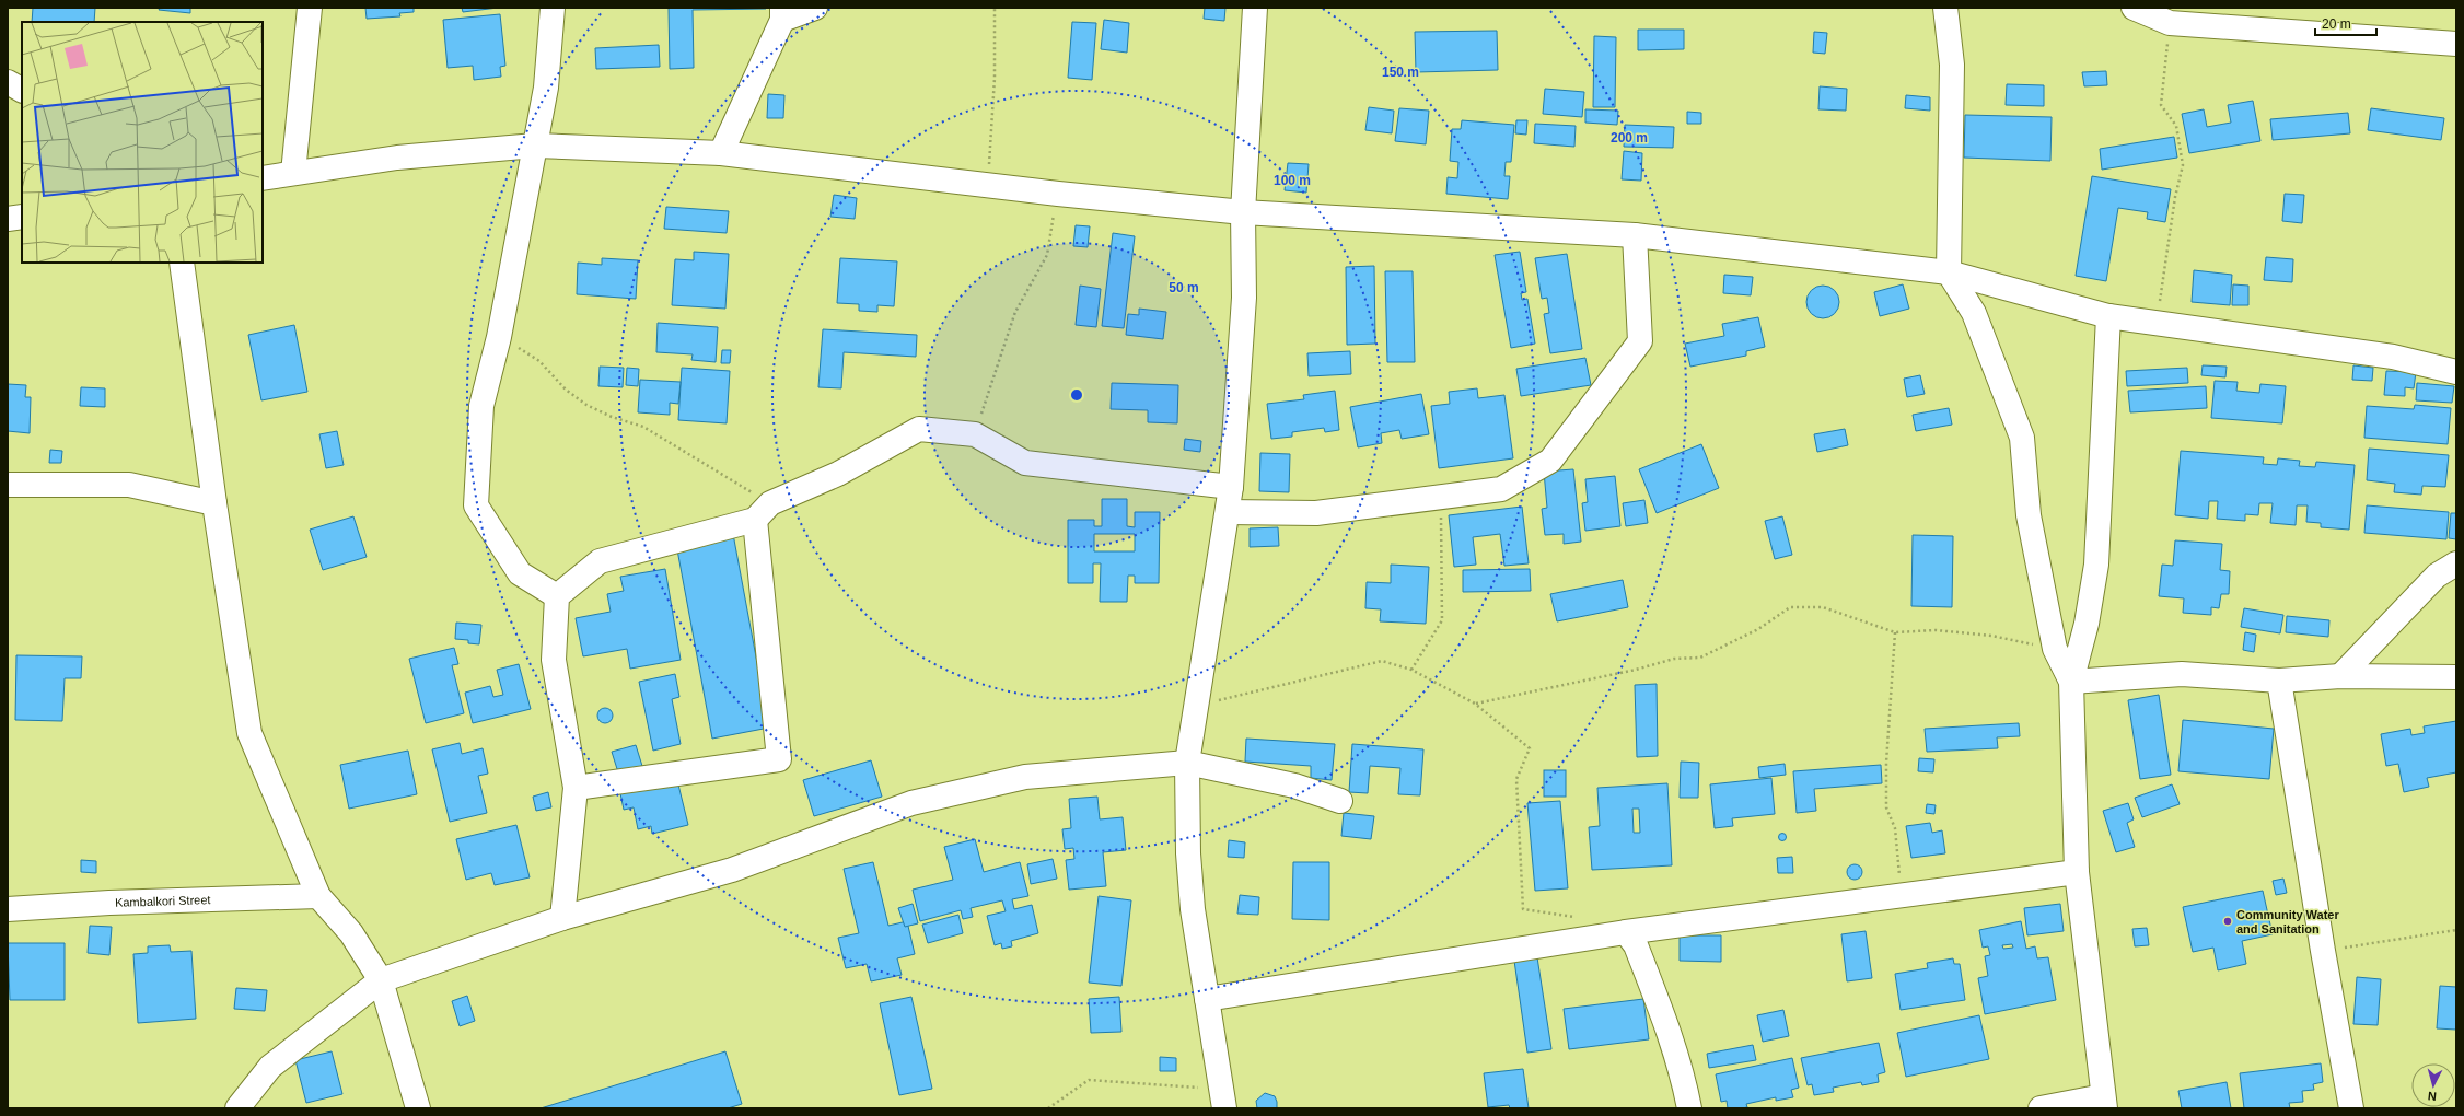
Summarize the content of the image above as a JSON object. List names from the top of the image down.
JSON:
{
  "streets": {
    "street": ["Kambalkori Street"]
  },
  "places": ["Community Water and Sanitation"],
  "scale_bar": "20 m",
  "north": "bottom",
  "rings": [
    "150 m",
    "200 m",
    "100 m",
    "50 m"
  ]
}
